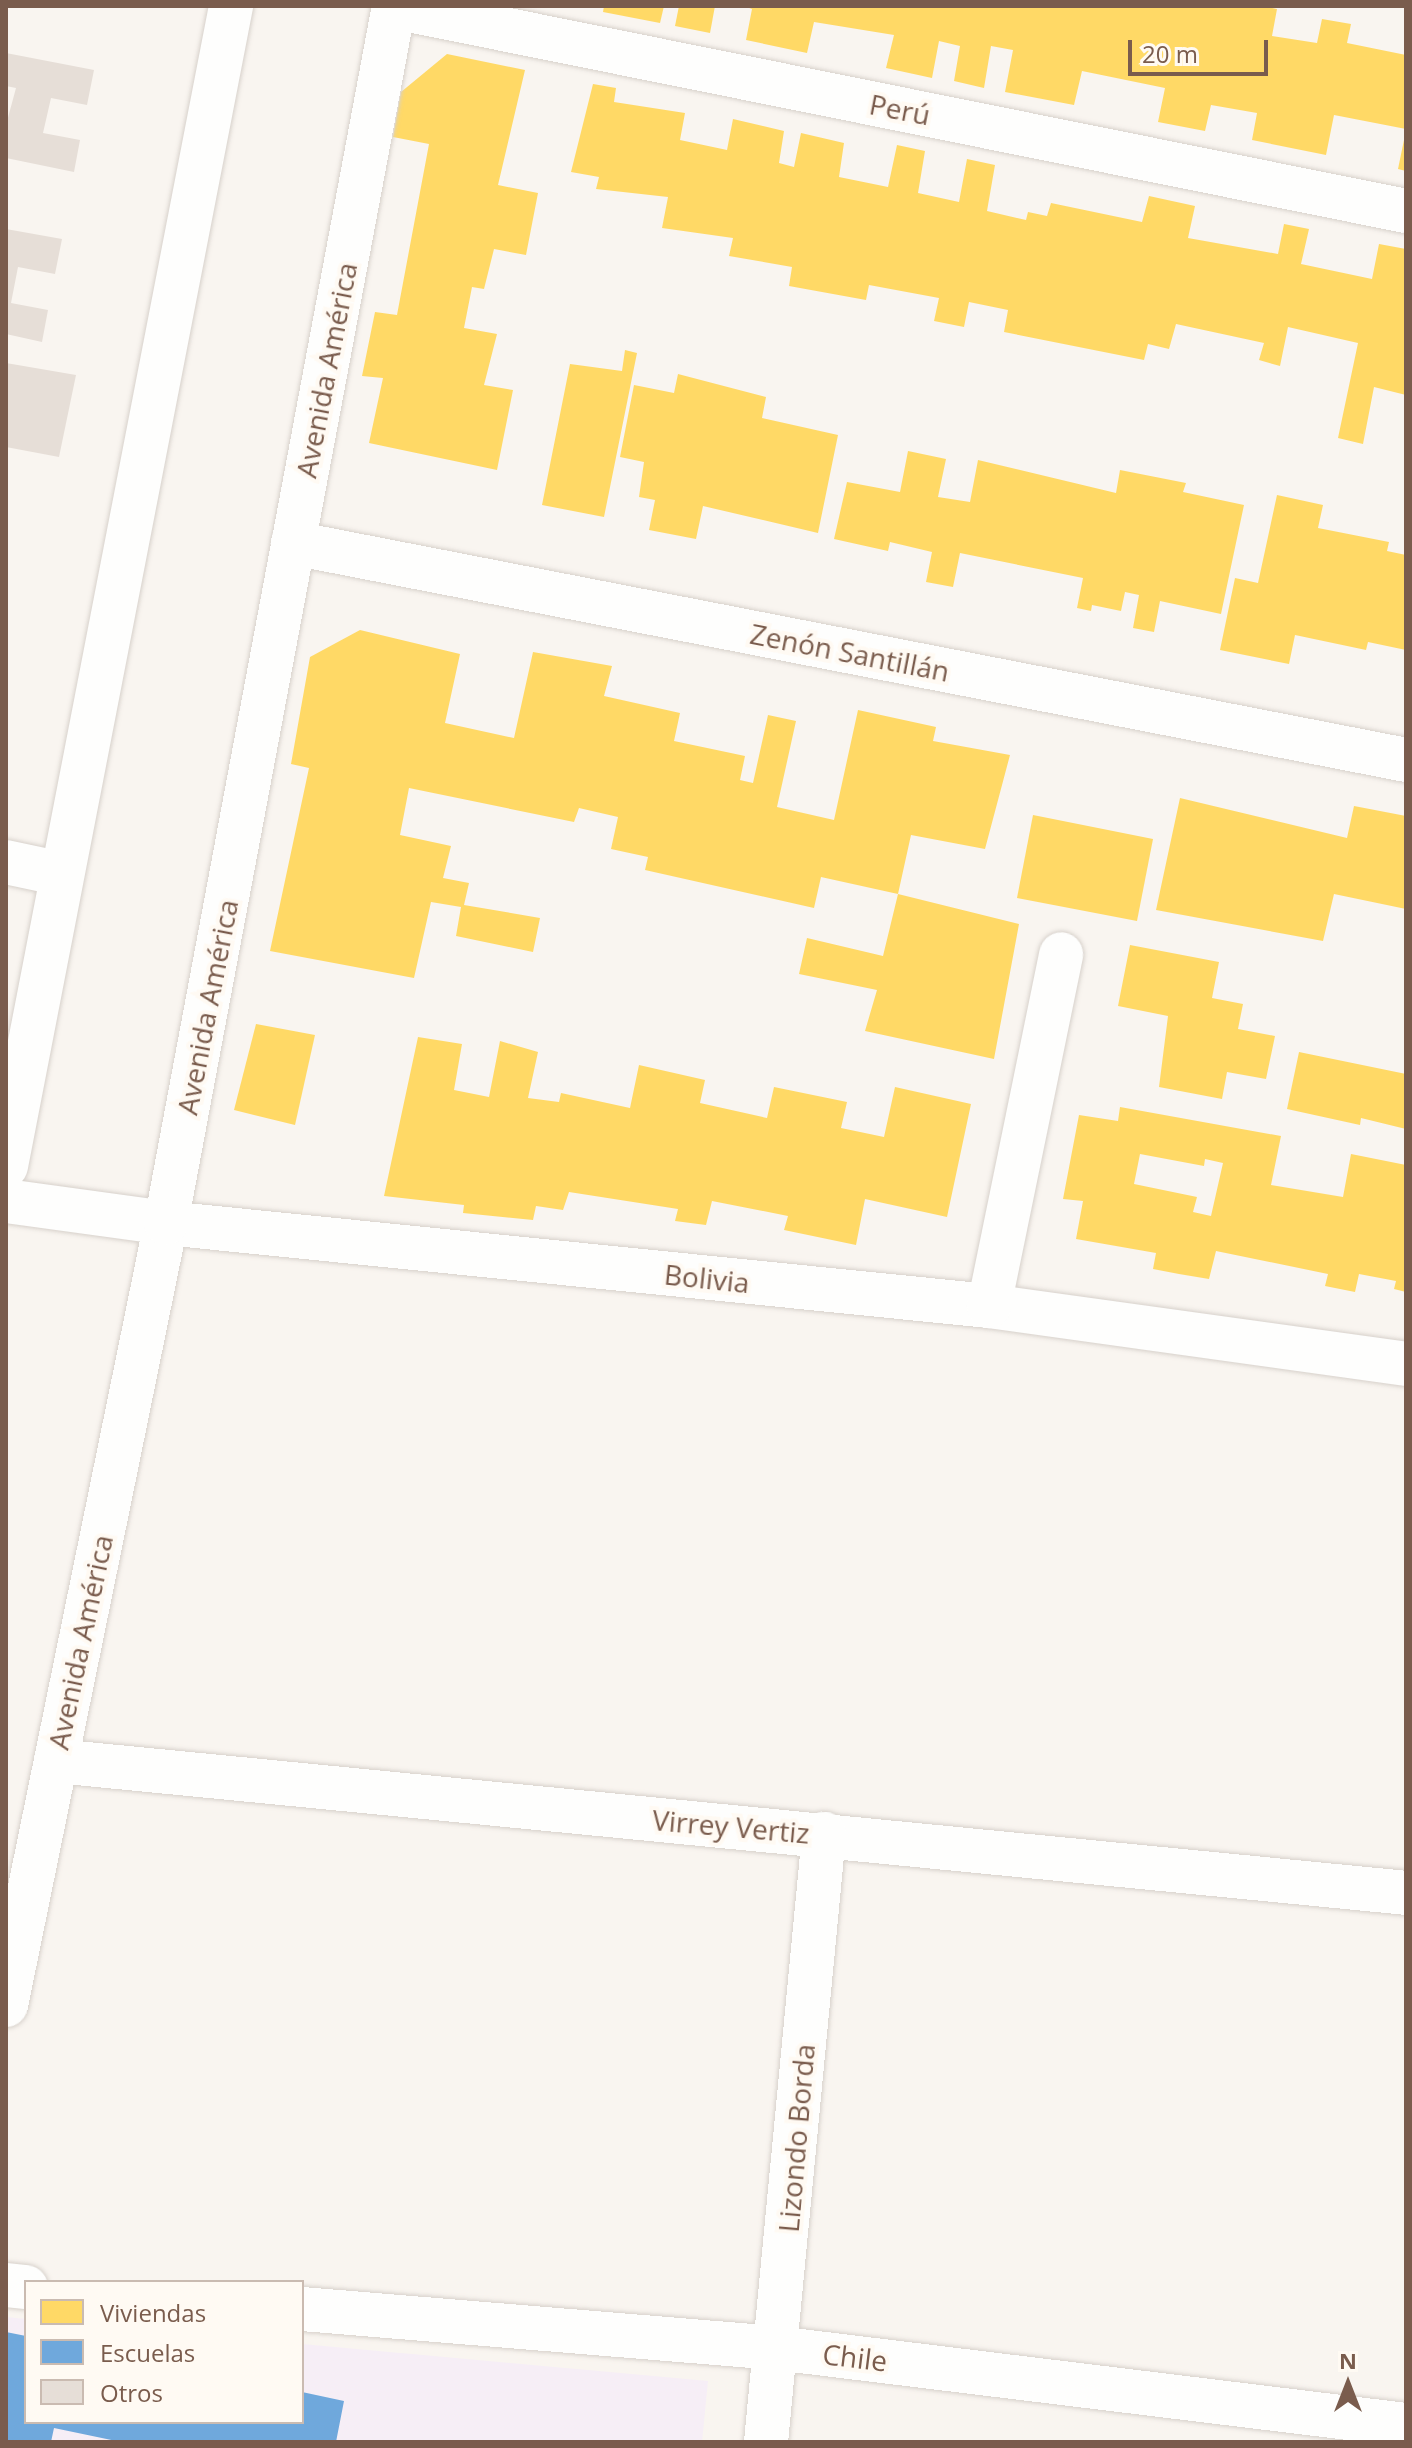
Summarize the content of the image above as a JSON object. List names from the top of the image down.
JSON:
{
  "streets": {
    "street": [
      "Perú",
      "Avenida América",
      "Zenón Santillán",
      "Bolivia",
      "Virrey Vertiz",
      "Lizondo Borda",
      "Chile"
    ]
  },
  "crossings": [
    ["Perú", "Avenida América"],
    ["Avenida América", "Zenón Santillán"],
    ["Avenida América", "Bolivia"],
    ["Avenida América", "Virrey Vertiz"],
    ["Virrey Vertiz", "Lizondo Borda"],
    ["Lizondo Borda", "Chile"]
  ],
  "legend": ["Viviendas", "Escuelas", "Otros"],
  "scale_bar": "20 m",
  "north": "top"
}
